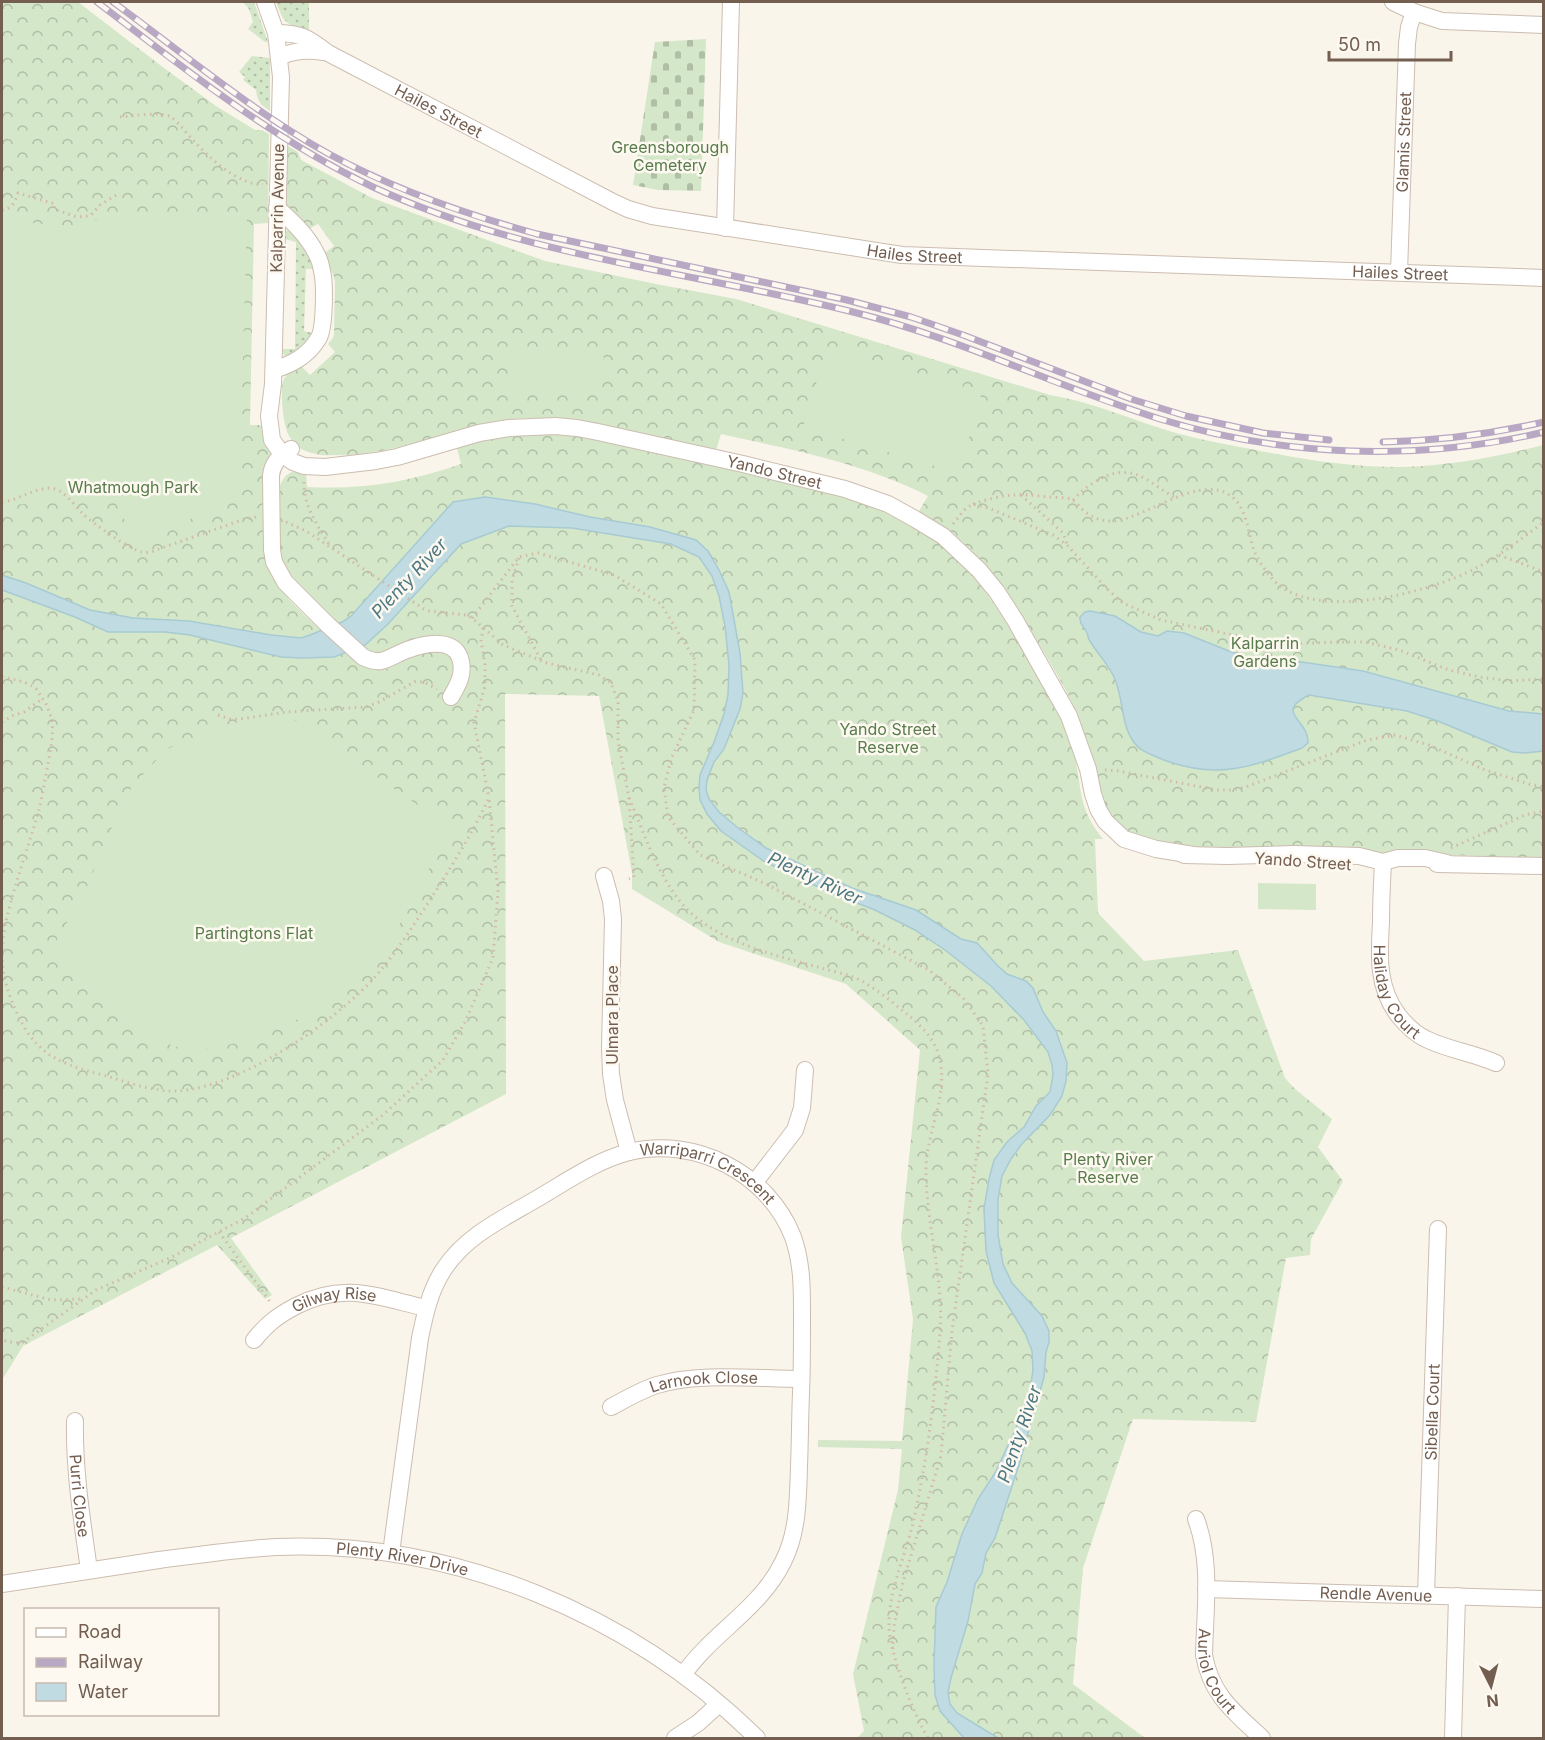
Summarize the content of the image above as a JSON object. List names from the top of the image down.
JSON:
{
  "streets": {
    "street": [
      "Hailes Street",
      "Glamis Street",
      "Kalparrin Avenue",
      "Yando Street",
      "Haliday Court",
      "Ulmara Place",
      "Warriparri Crescent",
      "Gilway Rise",
      "Larnook Close",
      "Sibella Court",
      "Purri Close",
      "Plenty River Drive",
      "Rendle Avenue",
      "Auriol Court"
    ]
  },
  "crossings": [
    ["Hailes Street", "Glamis Street"],
    ["Hailes Street", "Kalparrin Avenue"],
    ["Kalparrin Avenue", "Yando Street"],
    ["Yando Street", "Haliday Court"],
    ["Ulmara Place", "Warriparri Crescent"],
    ["Warriparri Crescent", "Gilway Rise"],
    ["Warriparri Crescent", "Larnook Close"],
    ["Warriparri Crescent", "Plenty River Drive"],
    ["Sibella Court", "Rendle Avenue"],
    ["Purri Close", "Plenty River Drive"],
    ["Rendle Avenue", "Auriol Court"]
  ],
  "water": ["Plenty River"],
  "parks": [
    "Greensborough Cemetery",
    "Whatmough Park",
    "Kalparrin Gardens",
    "Yando Street Reserve",
    "Partingtons Flat",
    "Plenty River Reserve"
  ],
  "legend": ["Road", "Railway", "Water"],
  "scale_bar": "50 m",
  "north": "bottom"
}
